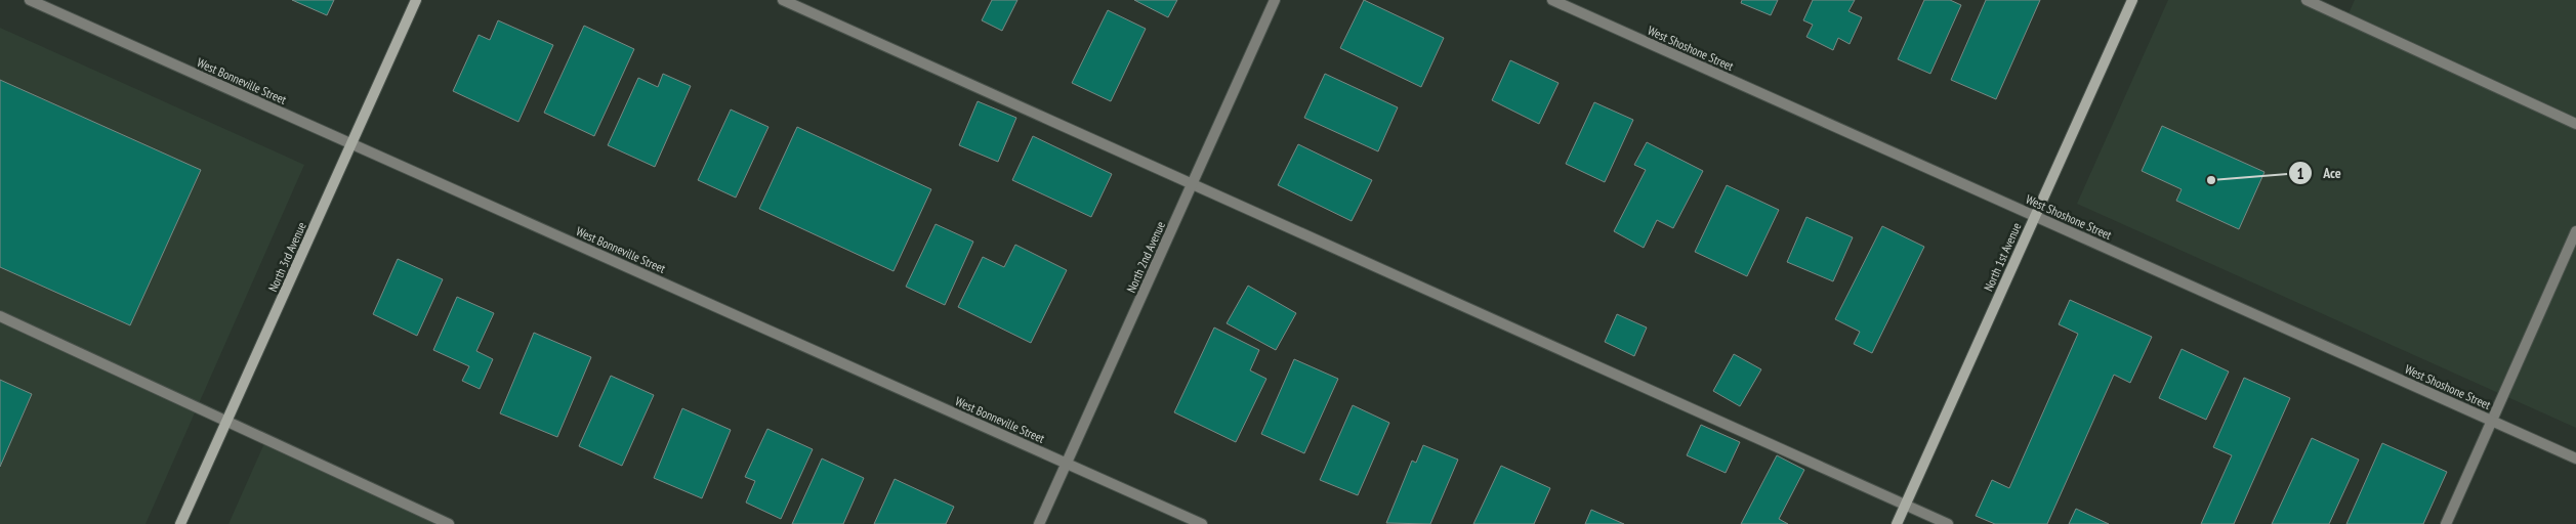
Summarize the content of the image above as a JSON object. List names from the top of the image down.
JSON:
{
  "streets": {
    "street": [
      "West Shoshone Street",
      "West Bonneville Street",
      "North 3rd Avenue",
      "North 2nd Avenue",
      "North 1st Avenue"
    ]
  },
  "crossings": [
    ["West Shoshone Street", "North 1st Avenue"],
    ["West Bonneville Street", "North 3rd Avenue"],
    ["West Bonneville Street", "North 2nd Avenue"]
  ],
  "places": ["Ace"]
}
